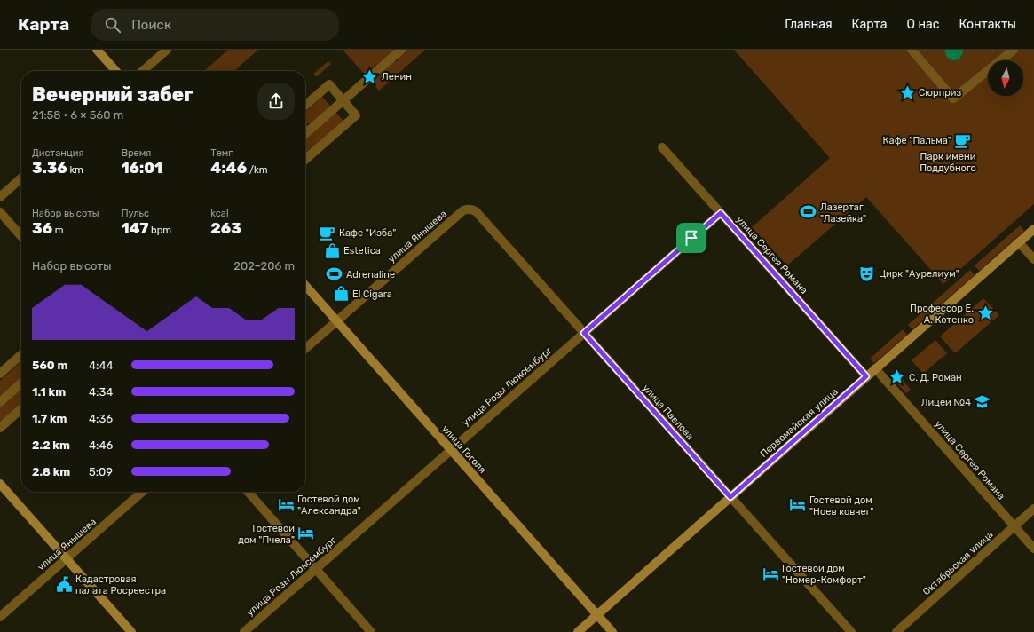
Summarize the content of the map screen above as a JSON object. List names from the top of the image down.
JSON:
{
  "streets": {
    "street": [
      "улица Янышева",
      "улица Сергея Романа",
      "улица Розы Люксембург",
      "улица Павлова",
      "Первомайская улица",
      "улица Гоголя",
      "Октябрьская улица"
    ]
  },
  "crossings": [
    ["улица Янышева", "улица Павлова"],
    ["улица Янышева", "улица Гоголя"],
    ["улица Сергея Романа", "улица Розы Люксембург"],
    ["улица Сергея Романа", "Первомайская улица"],
    ["улица Сергея Романа", "Октябрьская улица"],
    ["улица Розы Люксембург", "улица Павлова"],
    ["улица Розы Люксембург", "улица Гоголя"],
    ["улица Павлова", "Первомайская улица"],
    ["Первомайская улица", "улица Гоголя"]
  ],
  "parks": ["Парк имени Поддубного"],
  "places": {
    "place": [
      "Ленин",
      "Сюрприз",
      "Профессор Е. А. Котенко",
      "С. Д. Роман"
    ],
    "cafe": ["Кафе \"Пальма\"", "Кафе \"Изба\""],
    "sports": ["Лазертаг \"Лазейка\"", "Аdrenaline"],
    "shop": ["Estetica", "El Cigara"],
    "theatre": ["Цирк \"Аурелиум\""],
    "school or university": ["Лицей №4"],
    "hotel": [
      "Гостевой дом \"Александра\"",
      "Гостевой дом \"Ноев ковчег\"",
      "Гостевой дом \"Пчела\"",
      "Гостевой дом \"Номер-Комфорт\""
    ],
    "public building": ["Кадастровая палата Росреестра"]
  },
  "north": "bottom",
  "page": {
    "header": "Карта",
    "search": "Поиск",
    "nav": [
      "Главная",
      "Карта",
      "О нас",
      "Контакты"
    ],
    "heading": ["Вечерний забег", "21:58 · 6 × 560 m"],
    "stats": [
      ["Дистанция", "3.36 km"],
      ["Время", "16:01"],
      ["Темп", "4:46 /km"],
      ["Набор высоты", "36 m"],
      ["Пульс", "147 bpm"],
      ["kcal", "263"]
    ],
    "chart": ["Набор высоты", "202–206 m"],
    "list": [
      {
        "name": "560 m",
        "note": "4:44"
      },
      {
        "name": "1.1 km",
        "note": "4:34"
      },
      {
        "name": "1.7 km",
        "note": "4:36"
      },
      {
        "name": "2.2 km",
        "note": "4:46"
      },
      {
        "name": "2.8 km",
        "note": "5:09"
      }
    ]
  }
}
